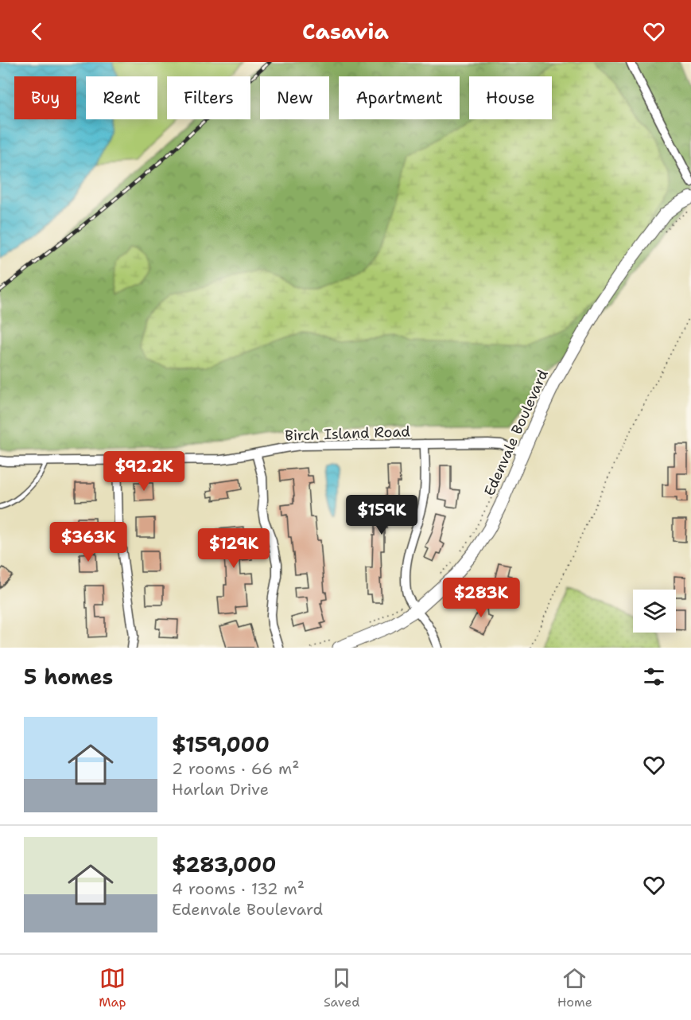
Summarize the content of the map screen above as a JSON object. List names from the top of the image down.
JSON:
{
  "streets": {
    "street": ["Edenvale Boulevard", "Birch Island Road"]
  },
  "crossings": [
    ["Edenvale Boulevard", "Birch Island Road"]
  ],
  "page": {
    "header": "Casavia",
    "chip": [
      "Buy",
      "Rent",
      "Filters",
      "New",
      "Apartment",
      "House"
    ],
    "price": [
      "$92.2K",
      "$159K",
      "$363K",
      "$129K",
      "$283K"
    ],
    "heading": "5 homes",
    "list": [
      {
        "name": "$159,000",
        "note": "2 rooms · 66 m² · Harlan Drive"
      },
      {
        "name": "$283,000",
        "note": "4 rooms · 132 m² · Edenvale Boulevard"
      }
    ],
    "tabs": ["Map", "Saved", "Home"]
  }
}
